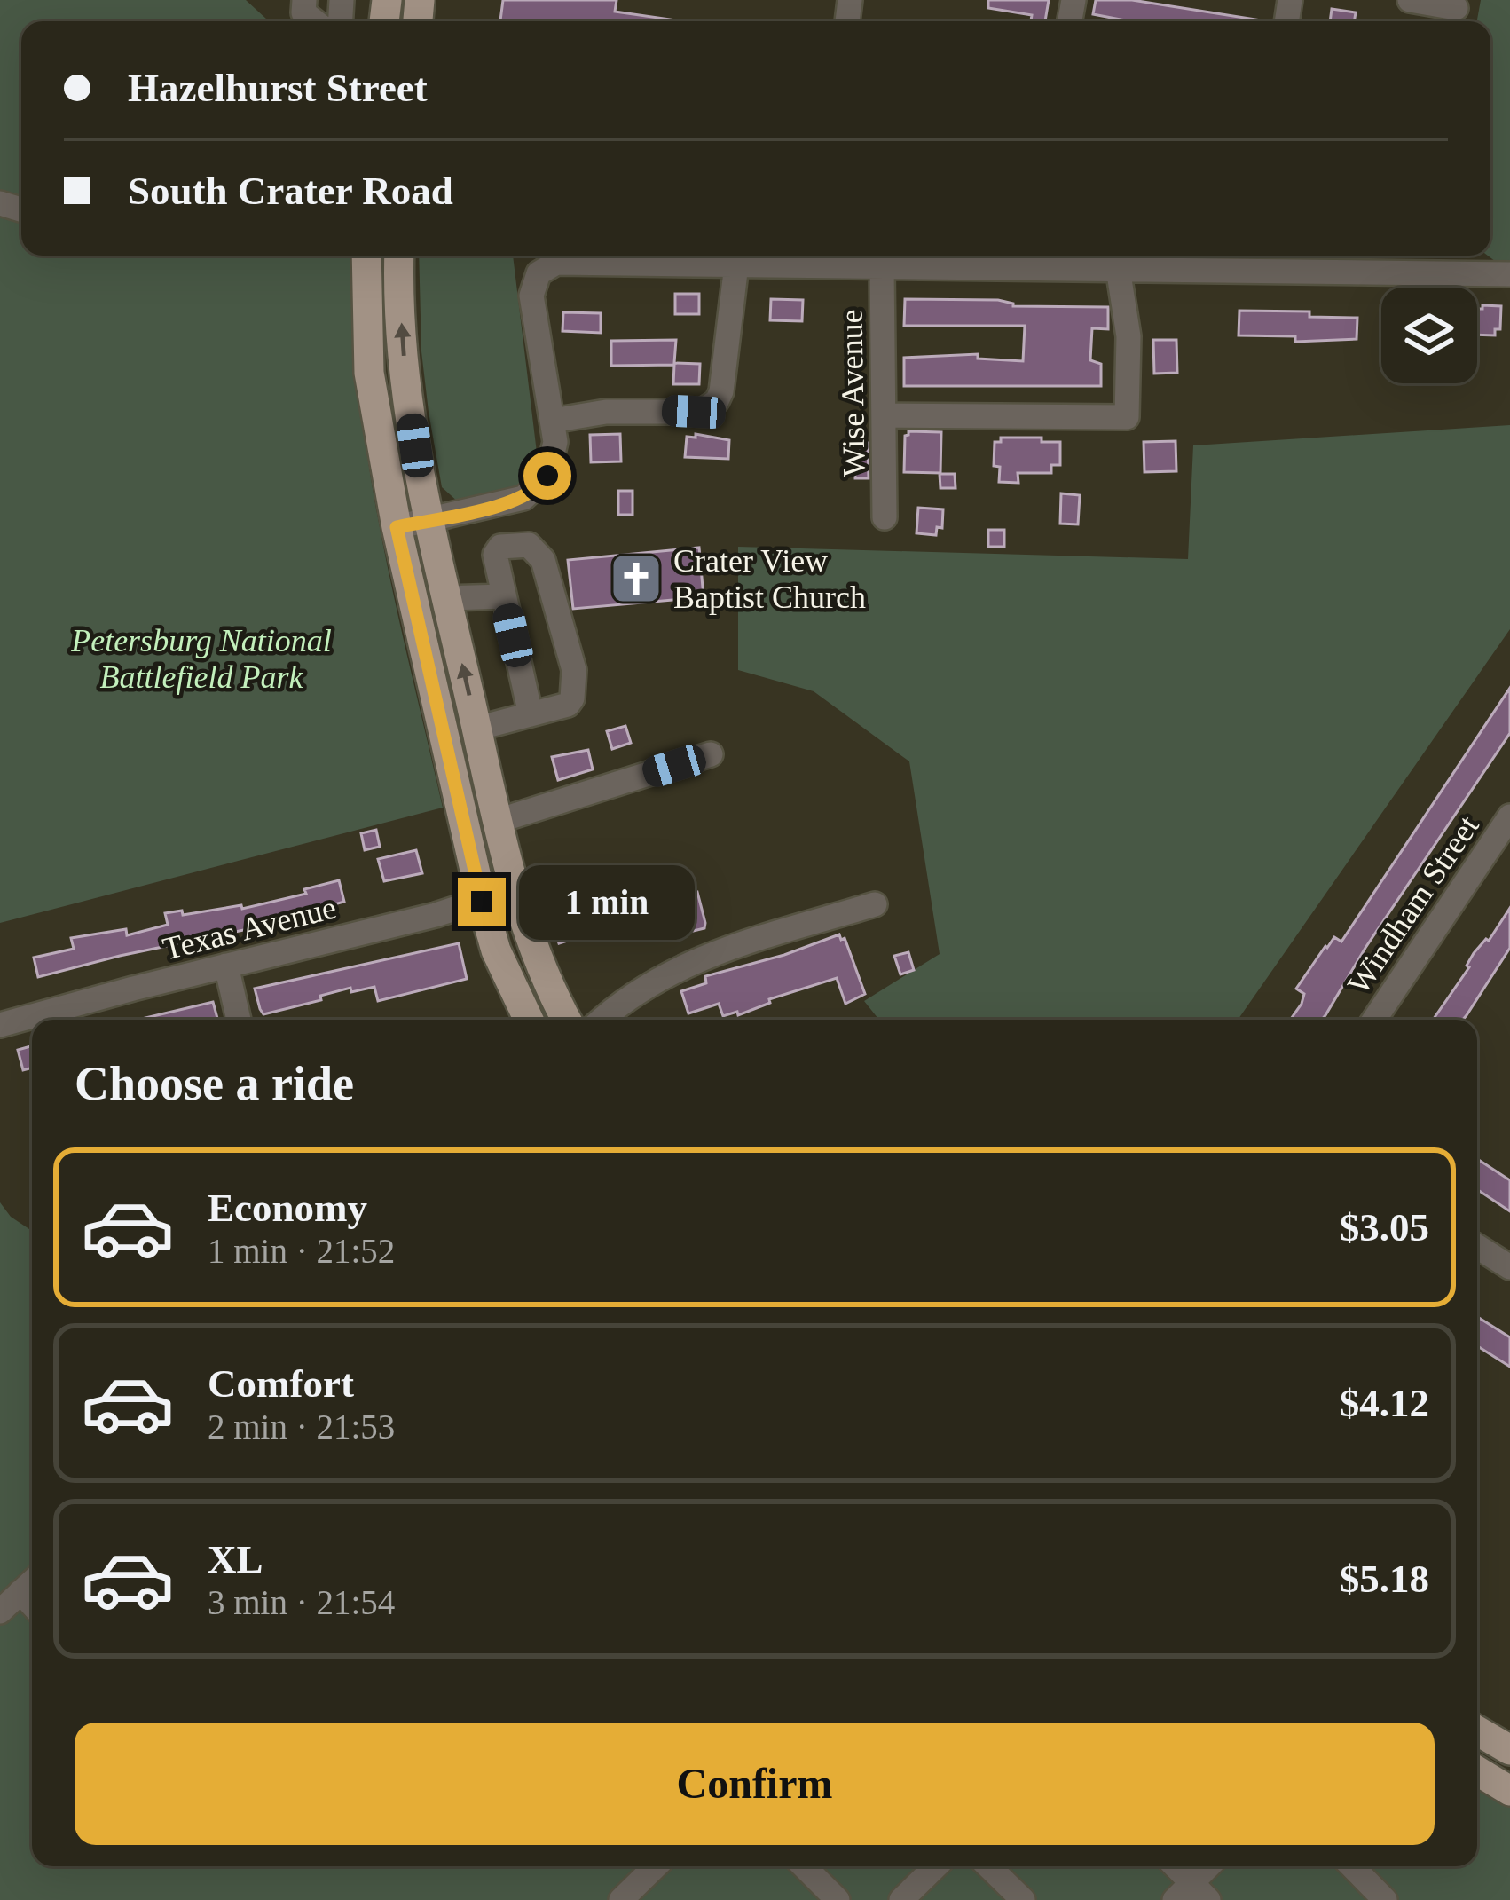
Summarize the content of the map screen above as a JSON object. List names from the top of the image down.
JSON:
{
  "streets": {
    "street": ["Wise Avenue", "Windham Street", "Texas Avenue"]
  },
  "parks": ["Petersburg National Battlefield Park"],
  "places": {
    "church": ["Crater View Baptist Church"]
  },
  "page": {
    "banner": ["Hazelhurst Street", "South Crater Road"],
    "bubble": "1 min",
    "heading": "Choose a ride",
    "list": [
      {
        "name": "Economy",
        "note": "1 min · 21:52",
        "value": "$3.05"
      },
      {
        "name": "Comfort",
        "note": "2 min · 21:53",
        "value": "$4.12"
      },
      {
        "name": "XL",
        "note": "3 min · 21:54",
        "value": "$5.18"
      }
    ],
    "buttons": "Confirm"
  }
}
